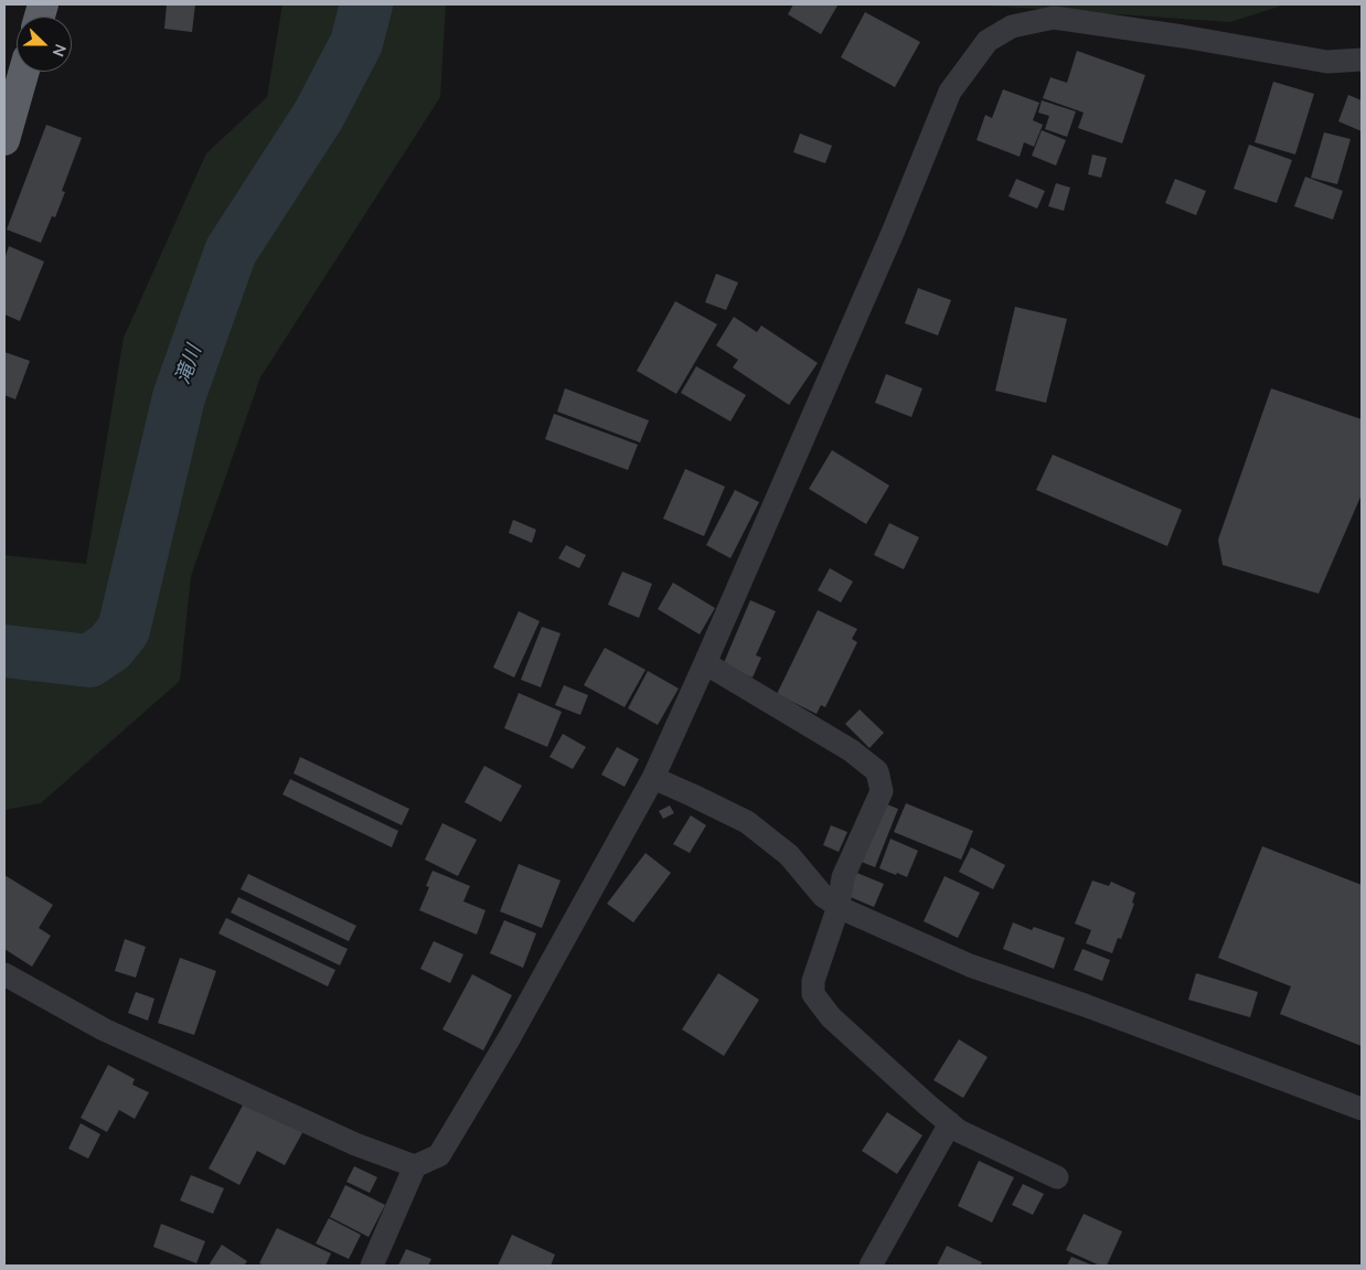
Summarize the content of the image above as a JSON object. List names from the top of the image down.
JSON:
{
  "water": ["滝川"],
  "north": "right"
}
